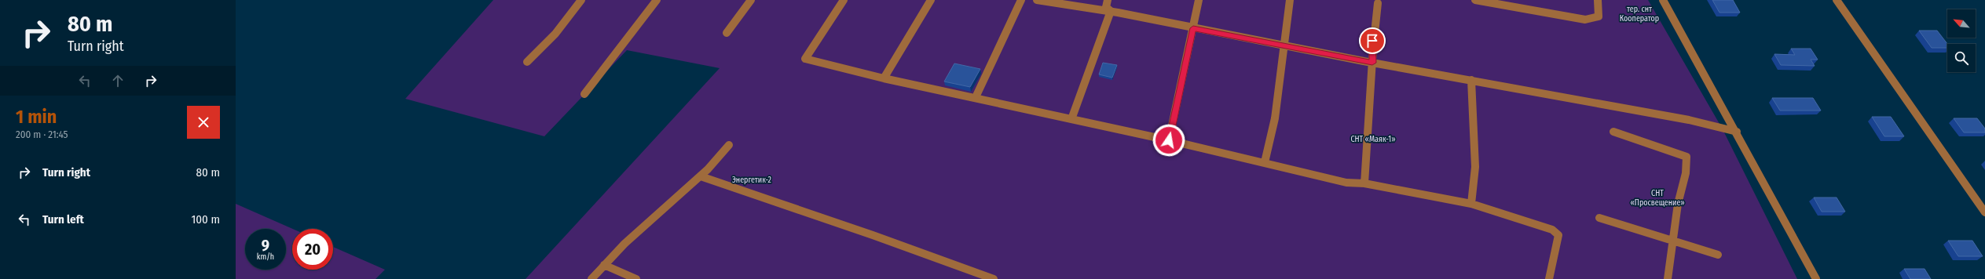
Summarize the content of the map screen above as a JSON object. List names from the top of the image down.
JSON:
{
  "parks": [
    "тер. снт Кооператор",
    "СНТ «Маяк-1»",
    "Энергетик-2",
    "СНТ «Просвещение»"
  ],
  "north": "top left",
  "page": {
    "turn": ["80 m", "Turn right"],
    "heading": ["1 min", "200 m · 21:45"],
    "list": [
      {
        "name": "Turn right",
        "value": "80 m"
      },
      {
        "name": "Turn left",
        "value": "100 m"
      }
    ],
    "speed": "9 km/h",
    "limit": "20"
  }
}
